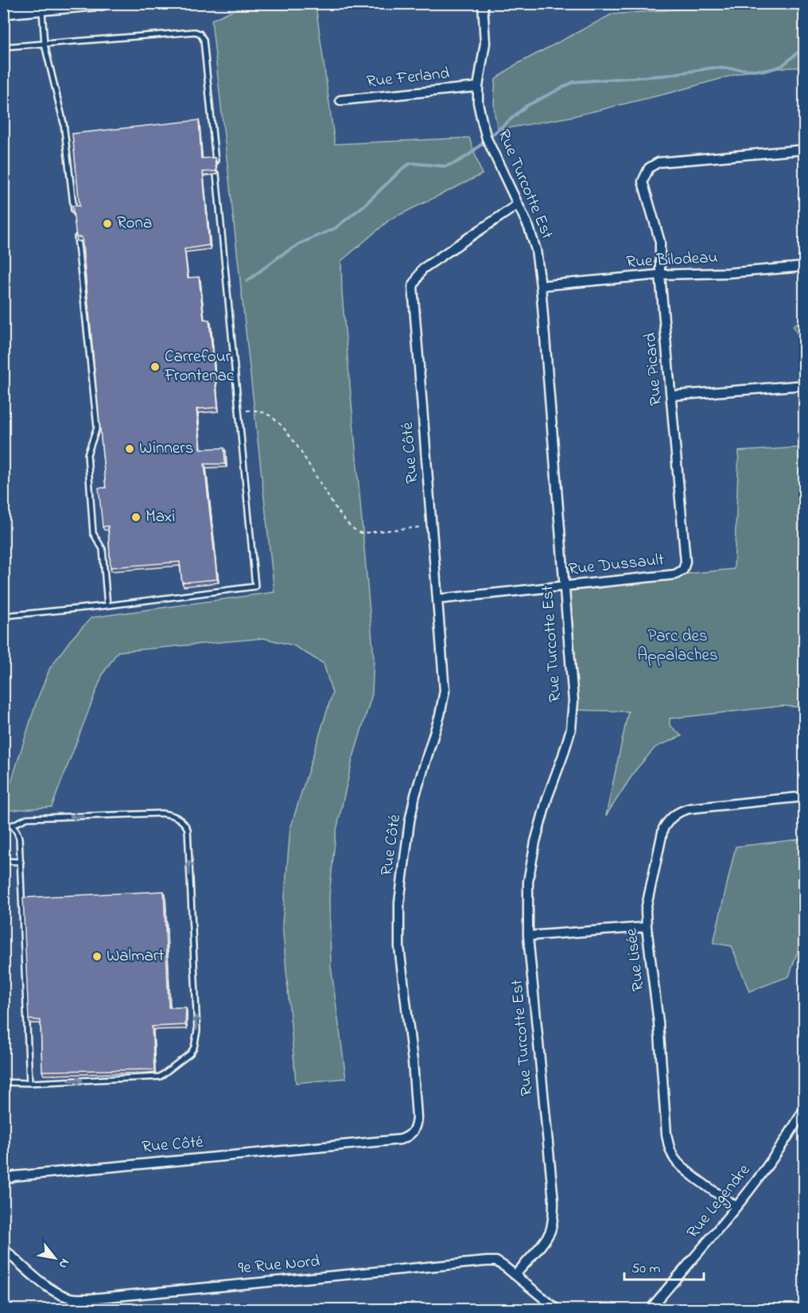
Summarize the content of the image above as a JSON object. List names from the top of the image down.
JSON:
{
  "streets": {
    "street": [
      "Rue Ferland",
      "Rue Turcotte Est",
      "Rue Bilodeau",
      "Rue Picard",
      "Rue Côté",
      "Rue Dussault",
      "Rue Lisée",
      "Rue Legendre",
      "9e Rue Nord"
    ]
  },
  "crossings": [
    ["Rue Ferland", "Rue Turcotte Est"],
    ["Rue Turcotte Est", "Rue Bilodeau"],
    ["Rue Turcotte Est", "Rue Côté"],
    ["Rue Turcotte Est", "Rue Dussault"],
    ["Rue Turcotte Est", "9e Rue Nord"],
    ["Rue Bilodeau", "Rue Picard"],
    ["Rue Picard", "Rue Dussault"],
    ["Rue Côté", "Rue Dussault"],
    ["Rue Lisée", "Rue Legendre"]
  ],
  "parks": ["Parc des Appalaches"],
  "places": [
    "Rona",
    "Carrefour Frontenac",
    "Winners",
    "Maxi",
    "Walmart"
  ],
  "scale_bar": "50 m",
  "north": "bottom right"
}
